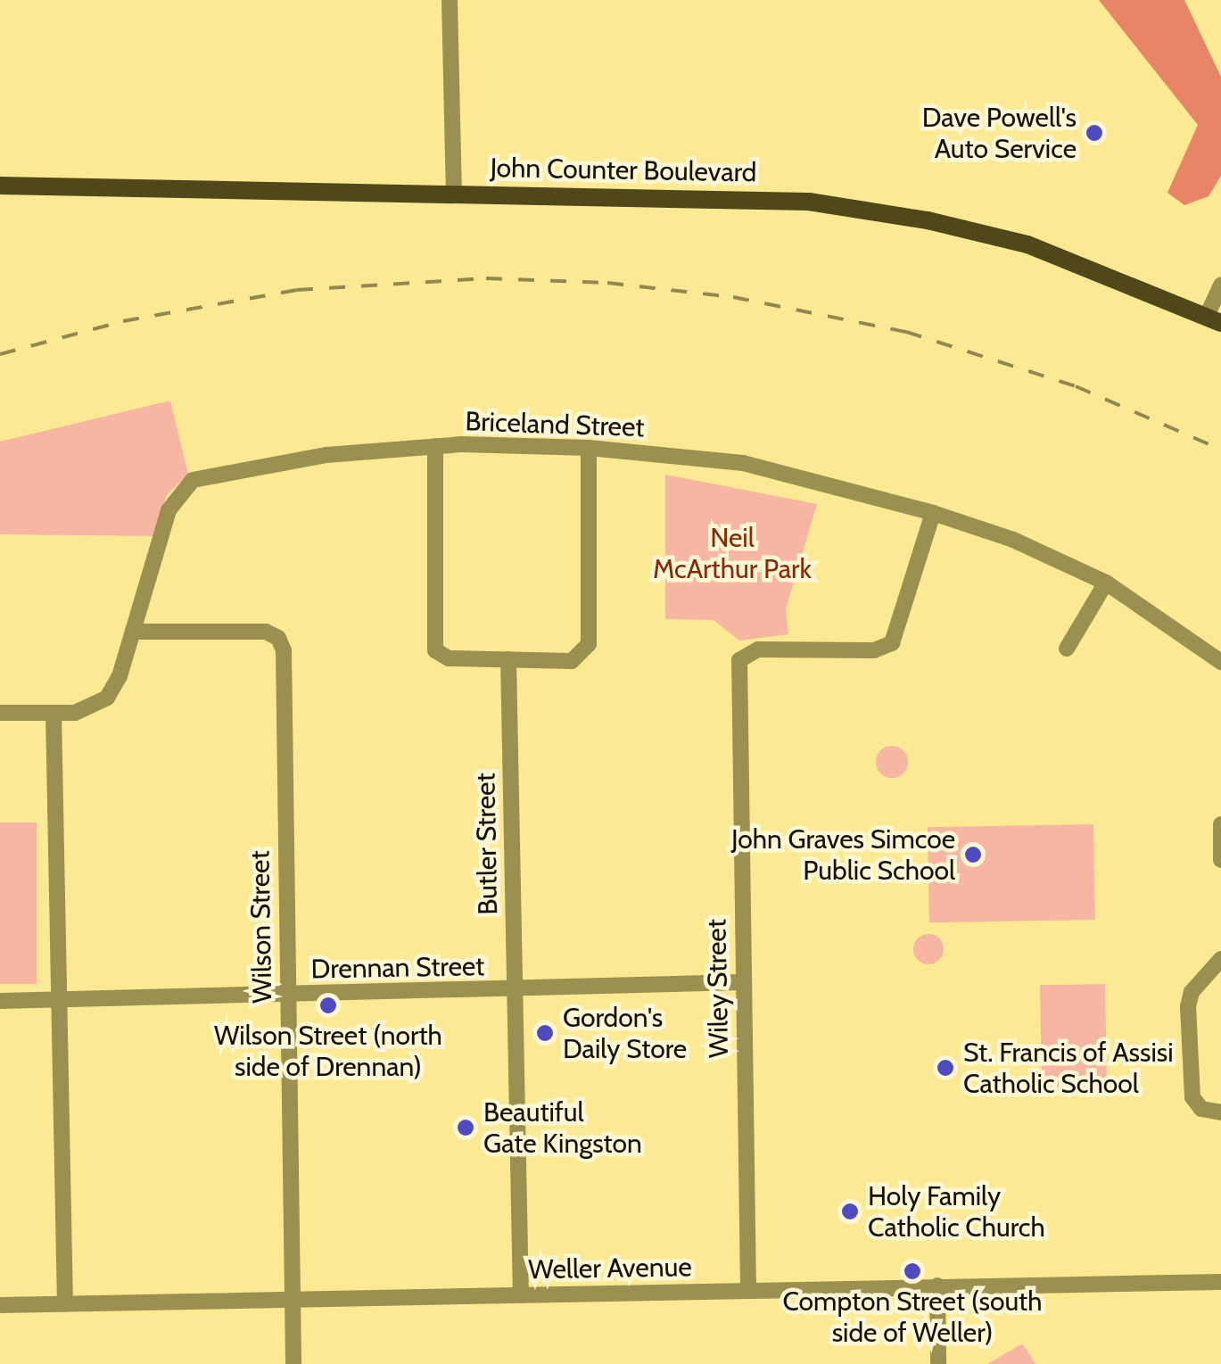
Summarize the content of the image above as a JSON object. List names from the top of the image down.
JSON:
{
  "streets": {
    "main road": ["John Counter Boulevard"],
    "street": [
      "Briceland Street",
      "Butler Street",
      "Wilson Street",
      "Drennan Street",
      "Wiley Street",
      "Weller Avenue"
    ]
  },
  "crossings": [
    ["Briceland Street", "Wilson Street"],
    ["Briceland Street", "Wiley Street"],
    ["Butler Street", "Drennan Street"],
    ["Butler Street", "Weller Avenue"],
    ["Wilson Street", "Drennan Street"],
    ["Wilson Street", "Weller Avenue"],
    ["Drennan Street", "Wiley Street"],
    ["Wiley Street", "Weller Avenue"]
  ],
  "parks": ["Neil McArthur Park"],
  "places": [
    "Dave Powell's Auto Service",
    "John Graves Simcoe Public School",
    "Wilson Street (north side of Drennan)",
    "Gordon's Daily Store",
    "St. Francis of Assisi Catholic School",
    "Beautiful Gate Kingston",
    "Holy Family Catholic Church",
    "Compton Street (south side of Weller)"
  ]
}
